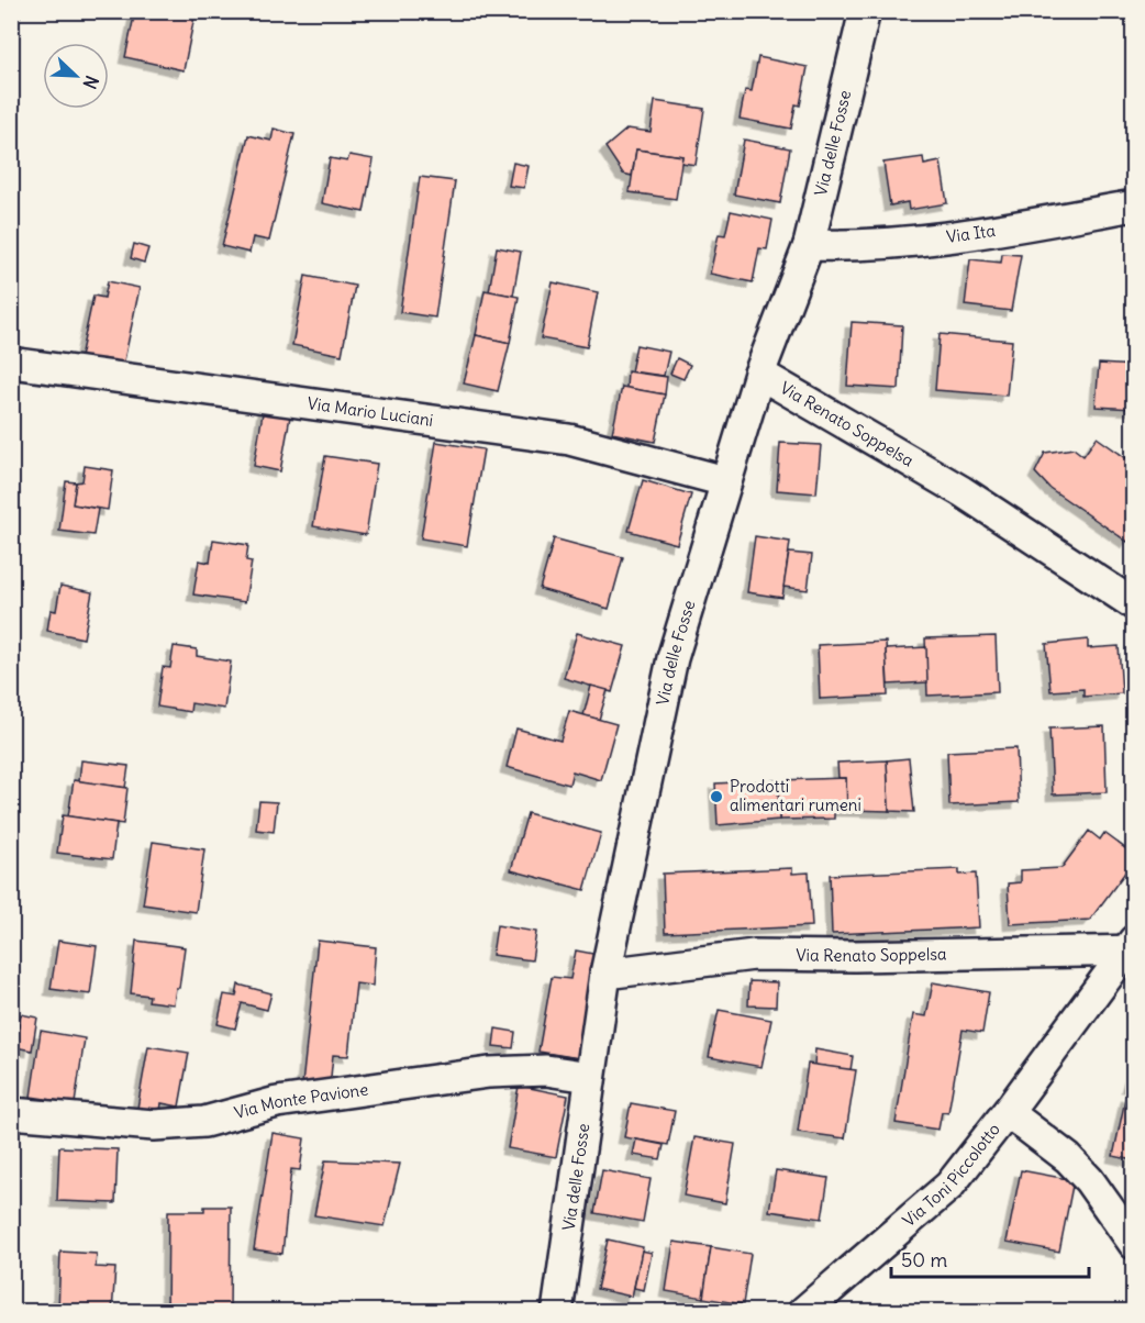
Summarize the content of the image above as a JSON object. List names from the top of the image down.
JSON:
{
  "streets": {
    "street": [
      "Via delle Fosse",
      "Via Ita",
      "Via Mario Luciani",
      "Via Renato Soppelsa",
      "Via Monte Pavione",
      "Via Toni Piccolotto"
    ]
  },
  "crossings": [
    ["Via delle Fosse", "Via Ita"],
    ["Via delle Fosse", "Via Mario Luciani"],
    ["Via delle Fosse", "Via Renato Soppelsa"],
    ["Via delle Fosse", "Via Monte Pavione"],
    ["Via Renato Soppelsa", "Via Toni Piccolotto"]
  ],
  "places": ["Prodotti alimentari rumeni"],
  "scale_bar": "50 m",
  "north": "bottom right"
}
